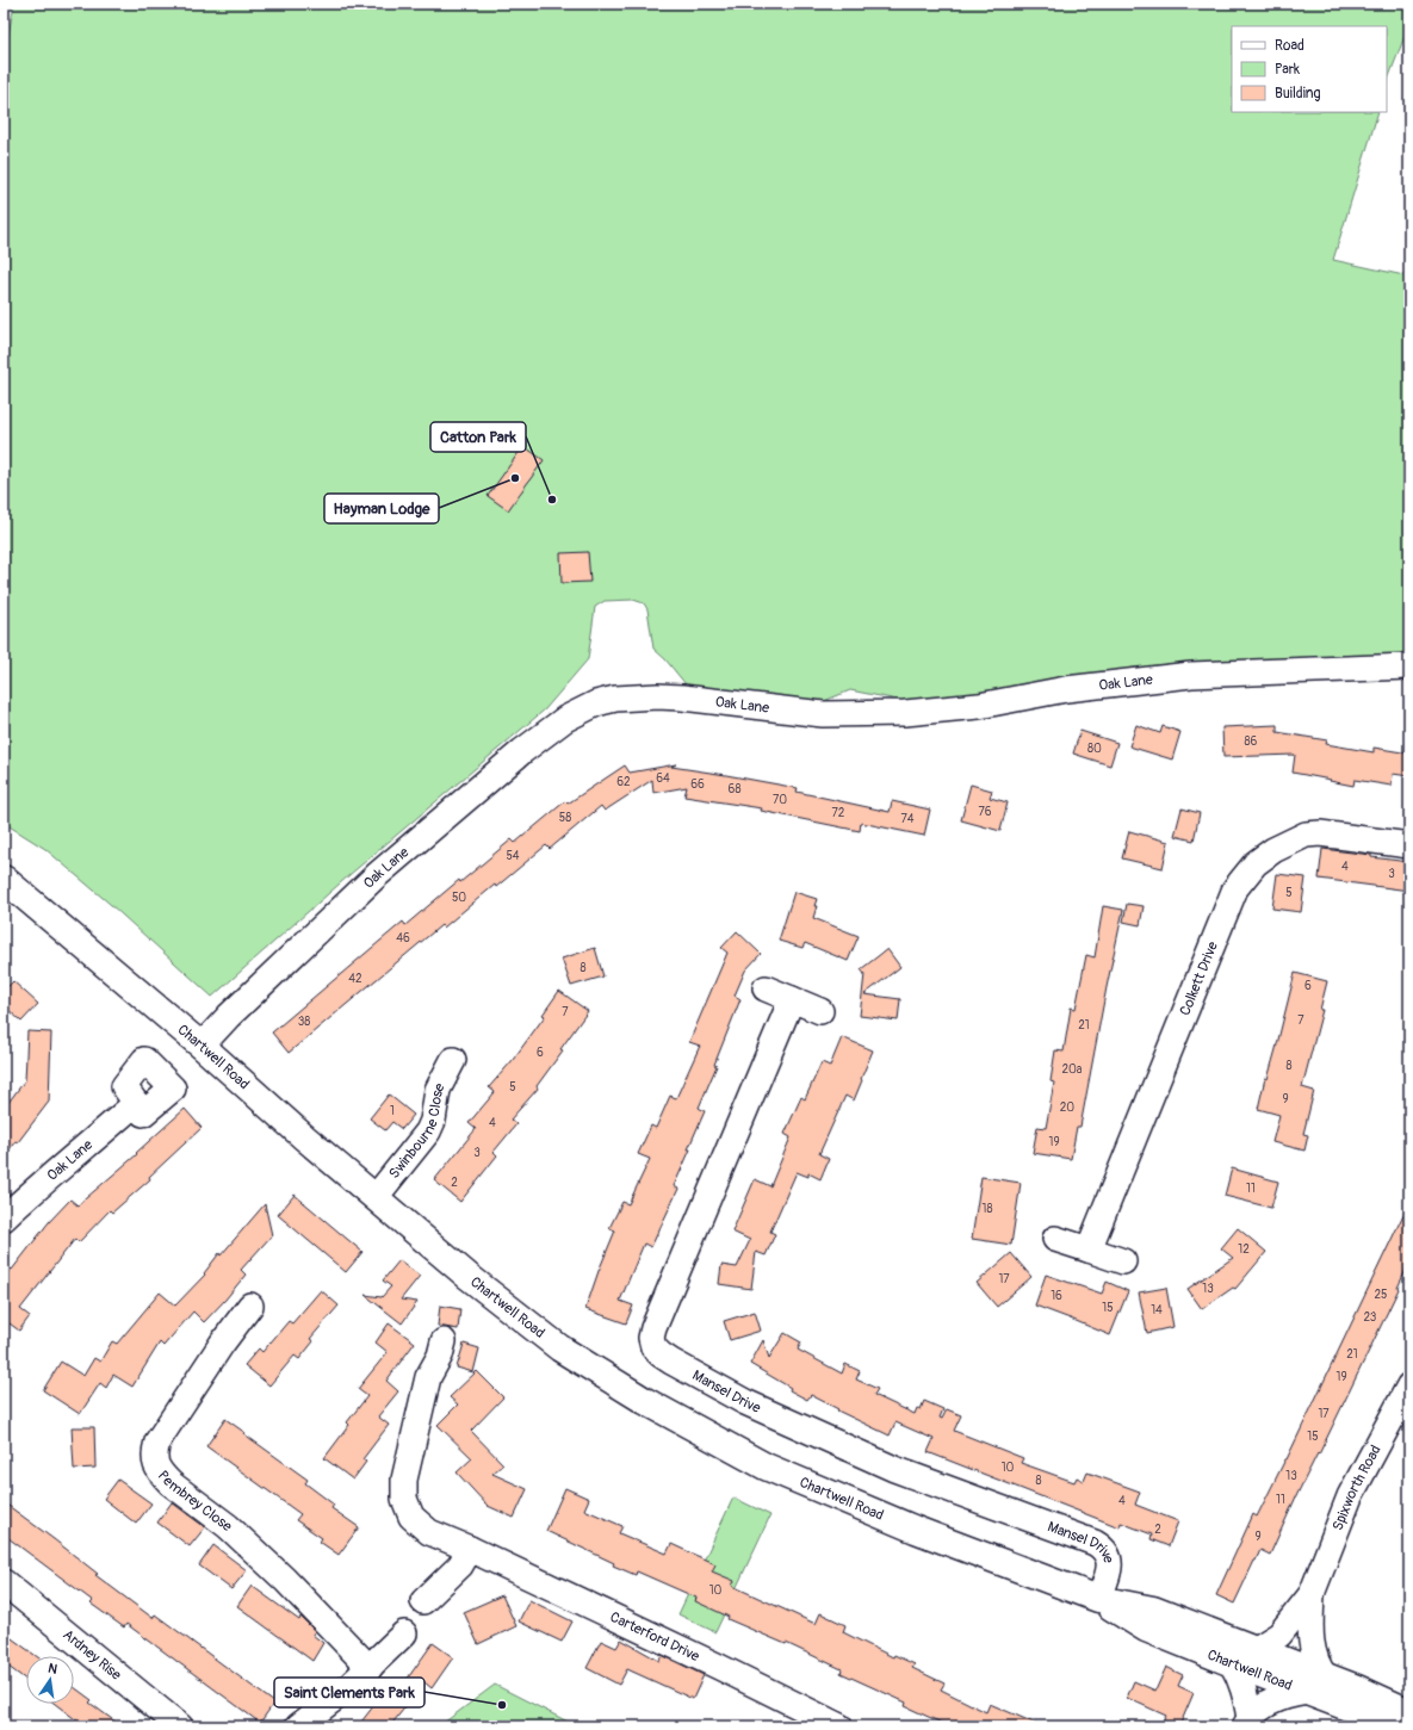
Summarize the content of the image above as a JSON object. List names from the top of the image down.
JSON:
{
  "streets": {
    "highway": ["Chartwell Road"],
    "street": [
      "Oak Lane",
      "Colkett Drive",
      "Swinbourne Close",
      "Mansel Drive",
      "Spixworth Road",
      "Pembrey Close",
      "Carterford Drive",
      "Ardney Rise"
    ]
  },
  "crossings": [
    ["Oak Lane", "Chartwell Road"],
    ["Chartwell Road", "Swinbourne Close"],
    ["Chartwell Road", "Mansel Drive"],
    ["Chartwell Road", "Spixworth Road"]
  ],
  "places": ["Hayman Lodge", "Catton Park", "Saint Clements Park"],
  "house_numbers": [
    "86",
    "80",
    "64",
    "62",
    "66",
    "68",
    "70",
    "76",
    "72",
    "58",
    "74",
    "54",
    "4",
    "3",
    "5",
    "50",
    "46",
    "8",
    "42",
    "6",
    "7",
    "7",
    "38",
    "21",
    "6",
    "8",
    "20a",
    "5",
    "9",
    "20",
    "1",
    "4",
    "19",
    "3",
    "2",
    "11",
    "18",
    "12",
    "17",
    "13",
    "25",
    "16",
    "15",
    "14",
    "23",
    "21",
    "19",
    "17",
    "15",
    "10",
    "13",
    "8",
    "11",
    "4",
    "2",
    "9",
    "10"
  ],
  "legend": ["Road", "Park", "Building"],
  "north": "top"
}
